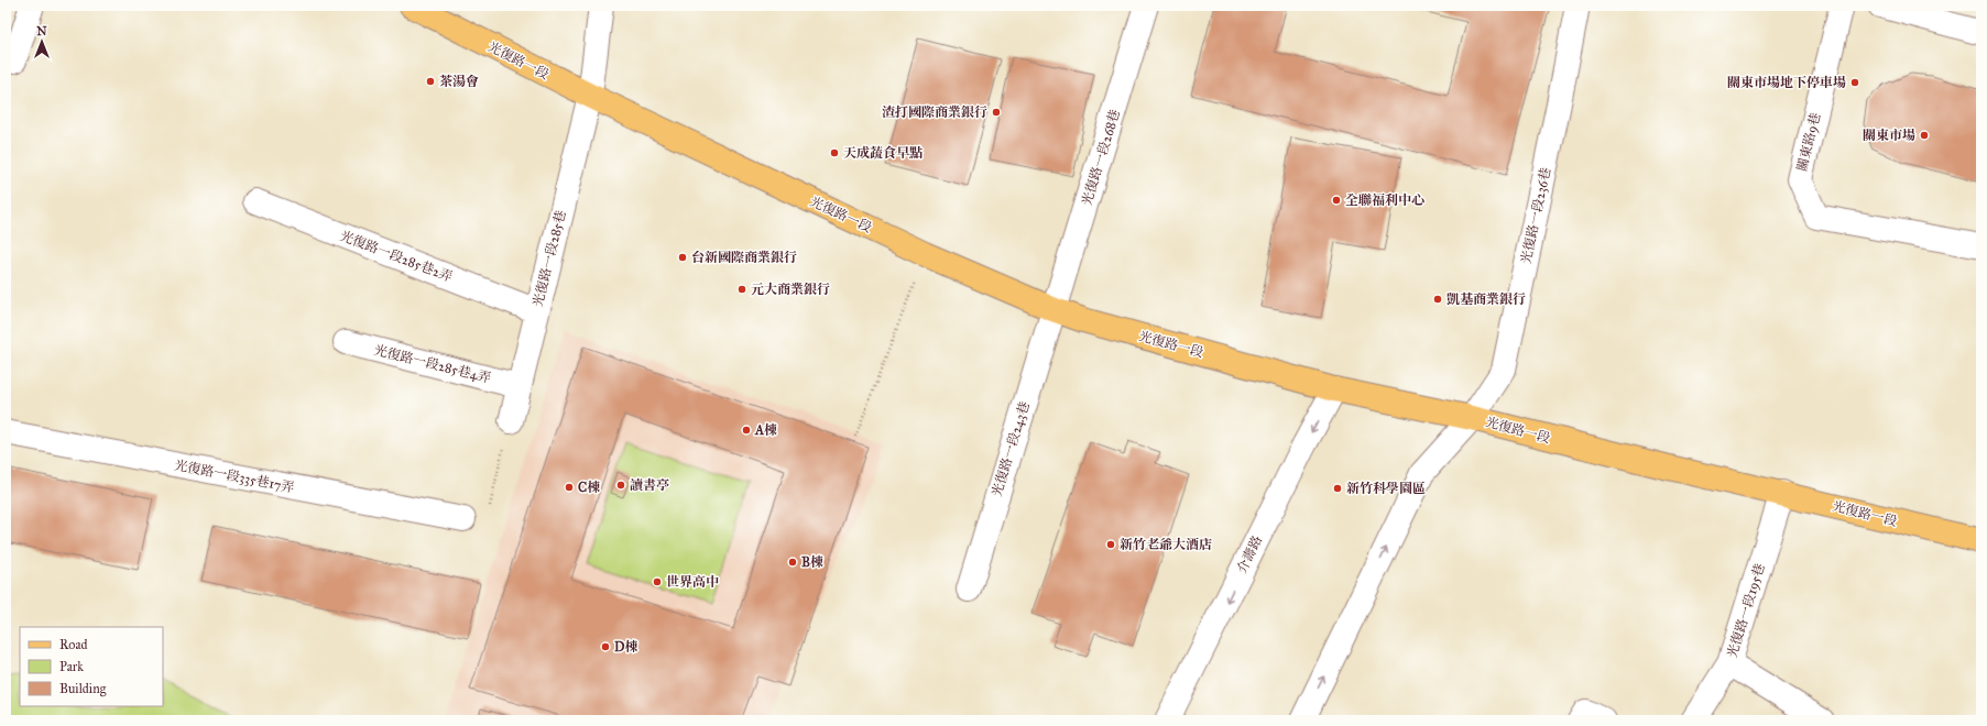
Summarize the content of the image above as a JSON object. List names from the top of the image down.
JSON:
{
  "streets": {
    "main road": ["光復路一段"],
    "street": [
      "關東路9巷",
      "光復路一段268巷",
      "光復路一段236巷",
      "光復路一段285巷2弄",
      "光復路一段285巷",
      "光復路一段285巷4弄",
      "光復路一段243巷",
      "光復路一段335巷17弄",
      "介壽路",
      "光復路一段195巷"
    ]
  },
  "crossings": [
    ["光復路一段", "光復路一段268巷"],
    ["光復路一段", "光復路一段236巷"],
    ["光復路一段", "光復路一段285巷"],
    ["光復路一段", "光復路一段243巷"],
    ["光復路一段", "介壽路"],
    ["光復路一段", "光復路一段195巷"],
    ["光復路一段268巷", "光復路一段243巷"],
    ["光復路一段285巷2弄", "光復路一段285巷"],
    ["光復路一段285巷", "光復路一段285巷4弄"]
  ],
  "places": [
    "茶湯會",
    "關東市場地下停車場",
    "渣打國際商業銀行",
    "關東市場",
    "天成蔬食早點",
    "全聯福利中心",
    "台新國際商業銀行",
    "元大商業銀行",
    "凱基商業銀行",
    "A棟",
    "讀書亭",
    "C棟",
    "新竹科學園區",
    "新竹老爺大酒店",
    "B棟",
    "世界高中",
    "D棟"
  ],
  "legend": ["Road", "Park", "Building"],
  "north": "top"
}
